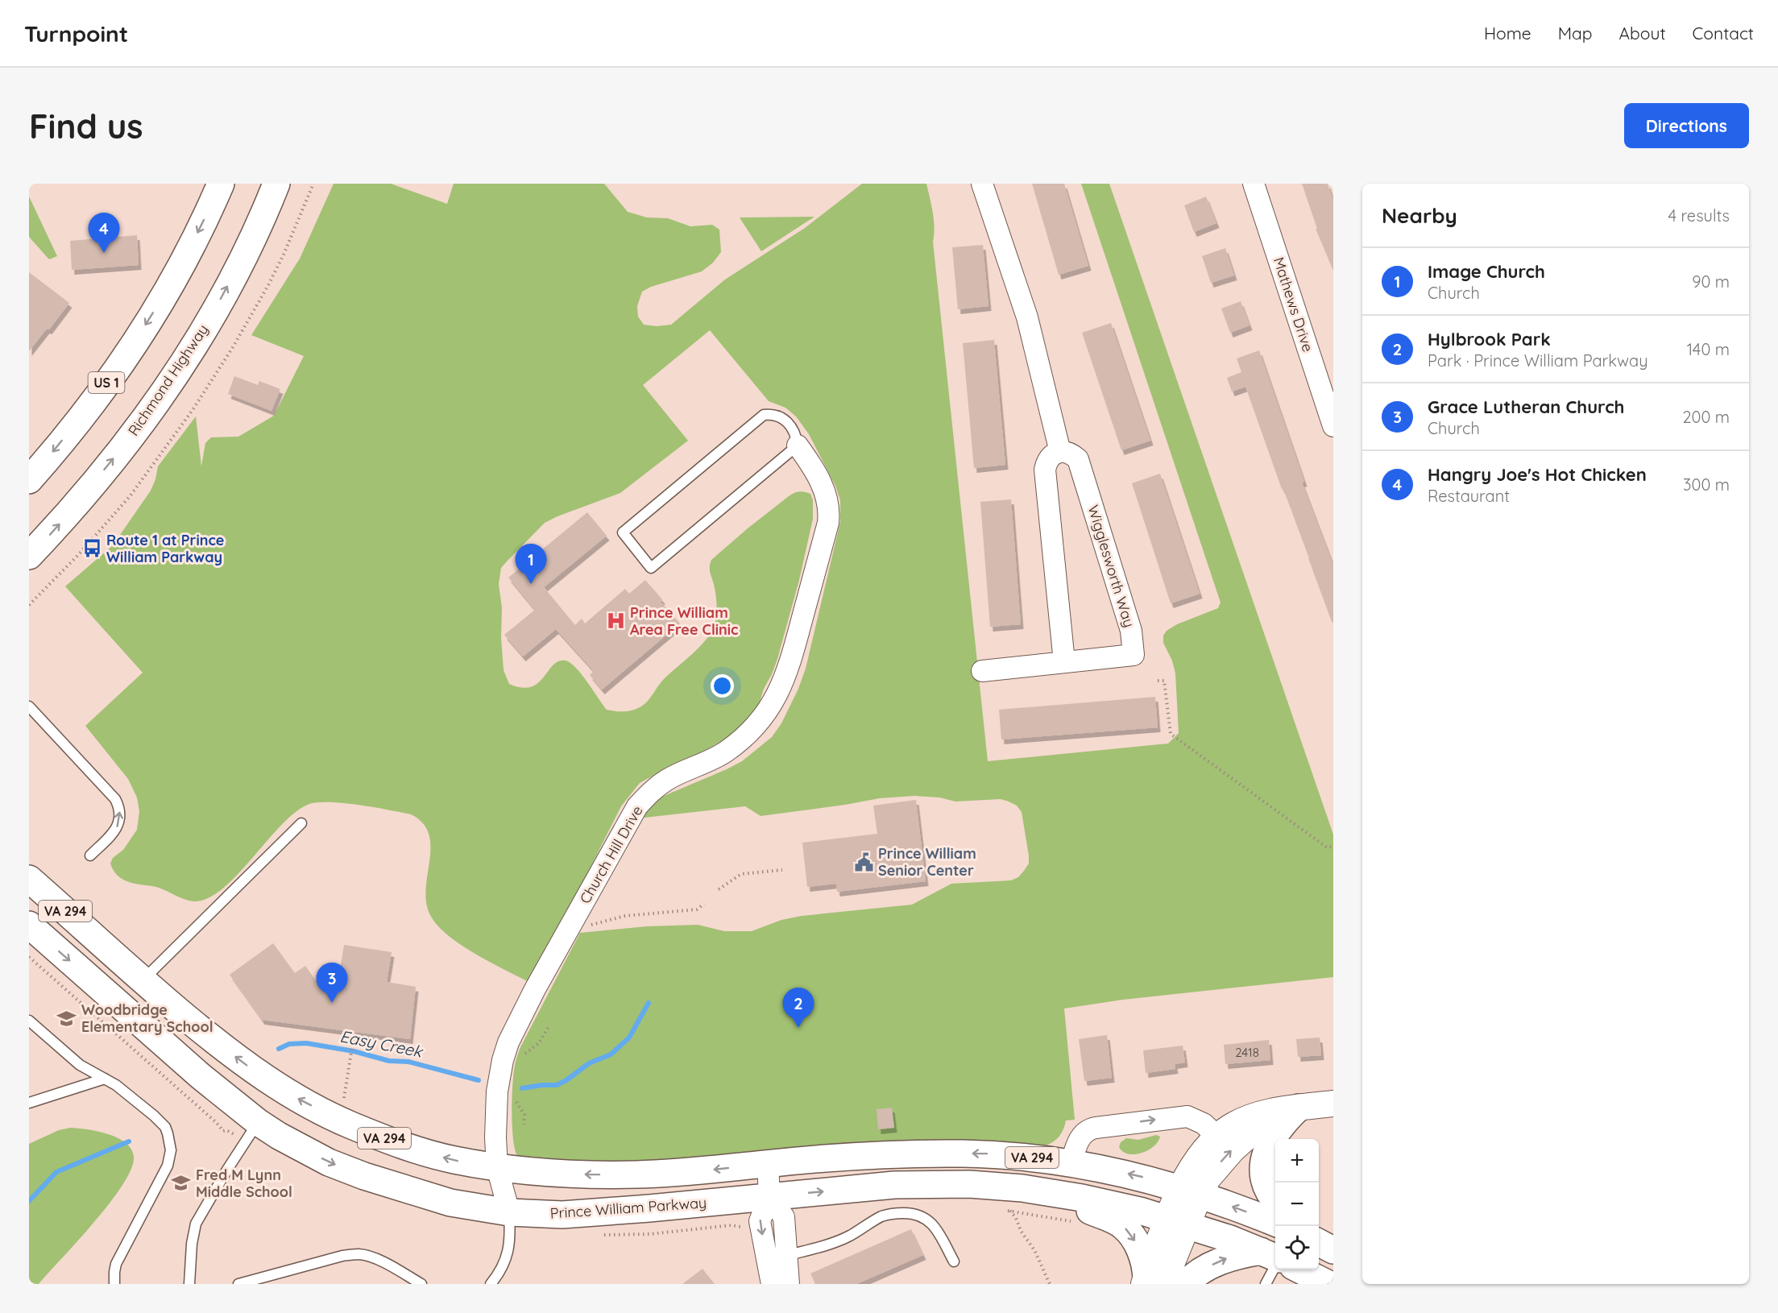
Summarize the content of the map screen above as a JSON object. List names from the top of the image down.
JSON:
{
  "streets": {
    "main road": [
      "Richmond Highway",
      "US 1",
      "VA 294",
      "Prince William Parkway"
    ],
    "street": ["Mathews Drive", "Wigglesworth Way", "Church Hill Drive"]
  },
  "crossings": [
    ["Church Hill Drive", "VA 294"],
    ["Church Hill Drive", "Prince William Parkway"]
  ],
  "water": ["Easy Creek"],
  "places": {
    "bus stop": ["Route 1 at Prince William Parkway"],
    "hospital": ["Prince William Area Free Clinic"],
    "public building": ["Prince William Senior Center"],
    "school or university": ["Woodbridge Elementary School", "Fred M Lynn Middle School"]
  },
  "house_numbers": ["2418"],
  "page": {
    "header": "Turnpoint",
    "nav": [
      "Home",
      "Map",
      "About",
      "Contact"
    ],
    "buttons": "Directions",
    "title": "Find us",
    "heading": ["Nearby", "4 results"],
    "pins": [
      "4",
      "1",
      "3",
      "2"
    ],
    "list": [
      {
        "mark": "1",
        "name": "Image Church",
        "note": "Church",
        "value": "90 m"
      },
      {
        "mark": "2",
        "name": "Hylbrook Park",
        "note": "Park · Prince William Parkway",
        "value": "140 m"
      },
      {
        "mark": "3",
        "name": "Grace Lutheran Church",
        "note": "Church",
        "value": "200 m"
      },
      {
        "mark": "4",
        "name": "Hangry Joe's Hot Chicken",
        "note": "Restaurant",
        "value": "300 m"
      }
    ],
    "map_buttons": ["+", "−"]
  }
}
